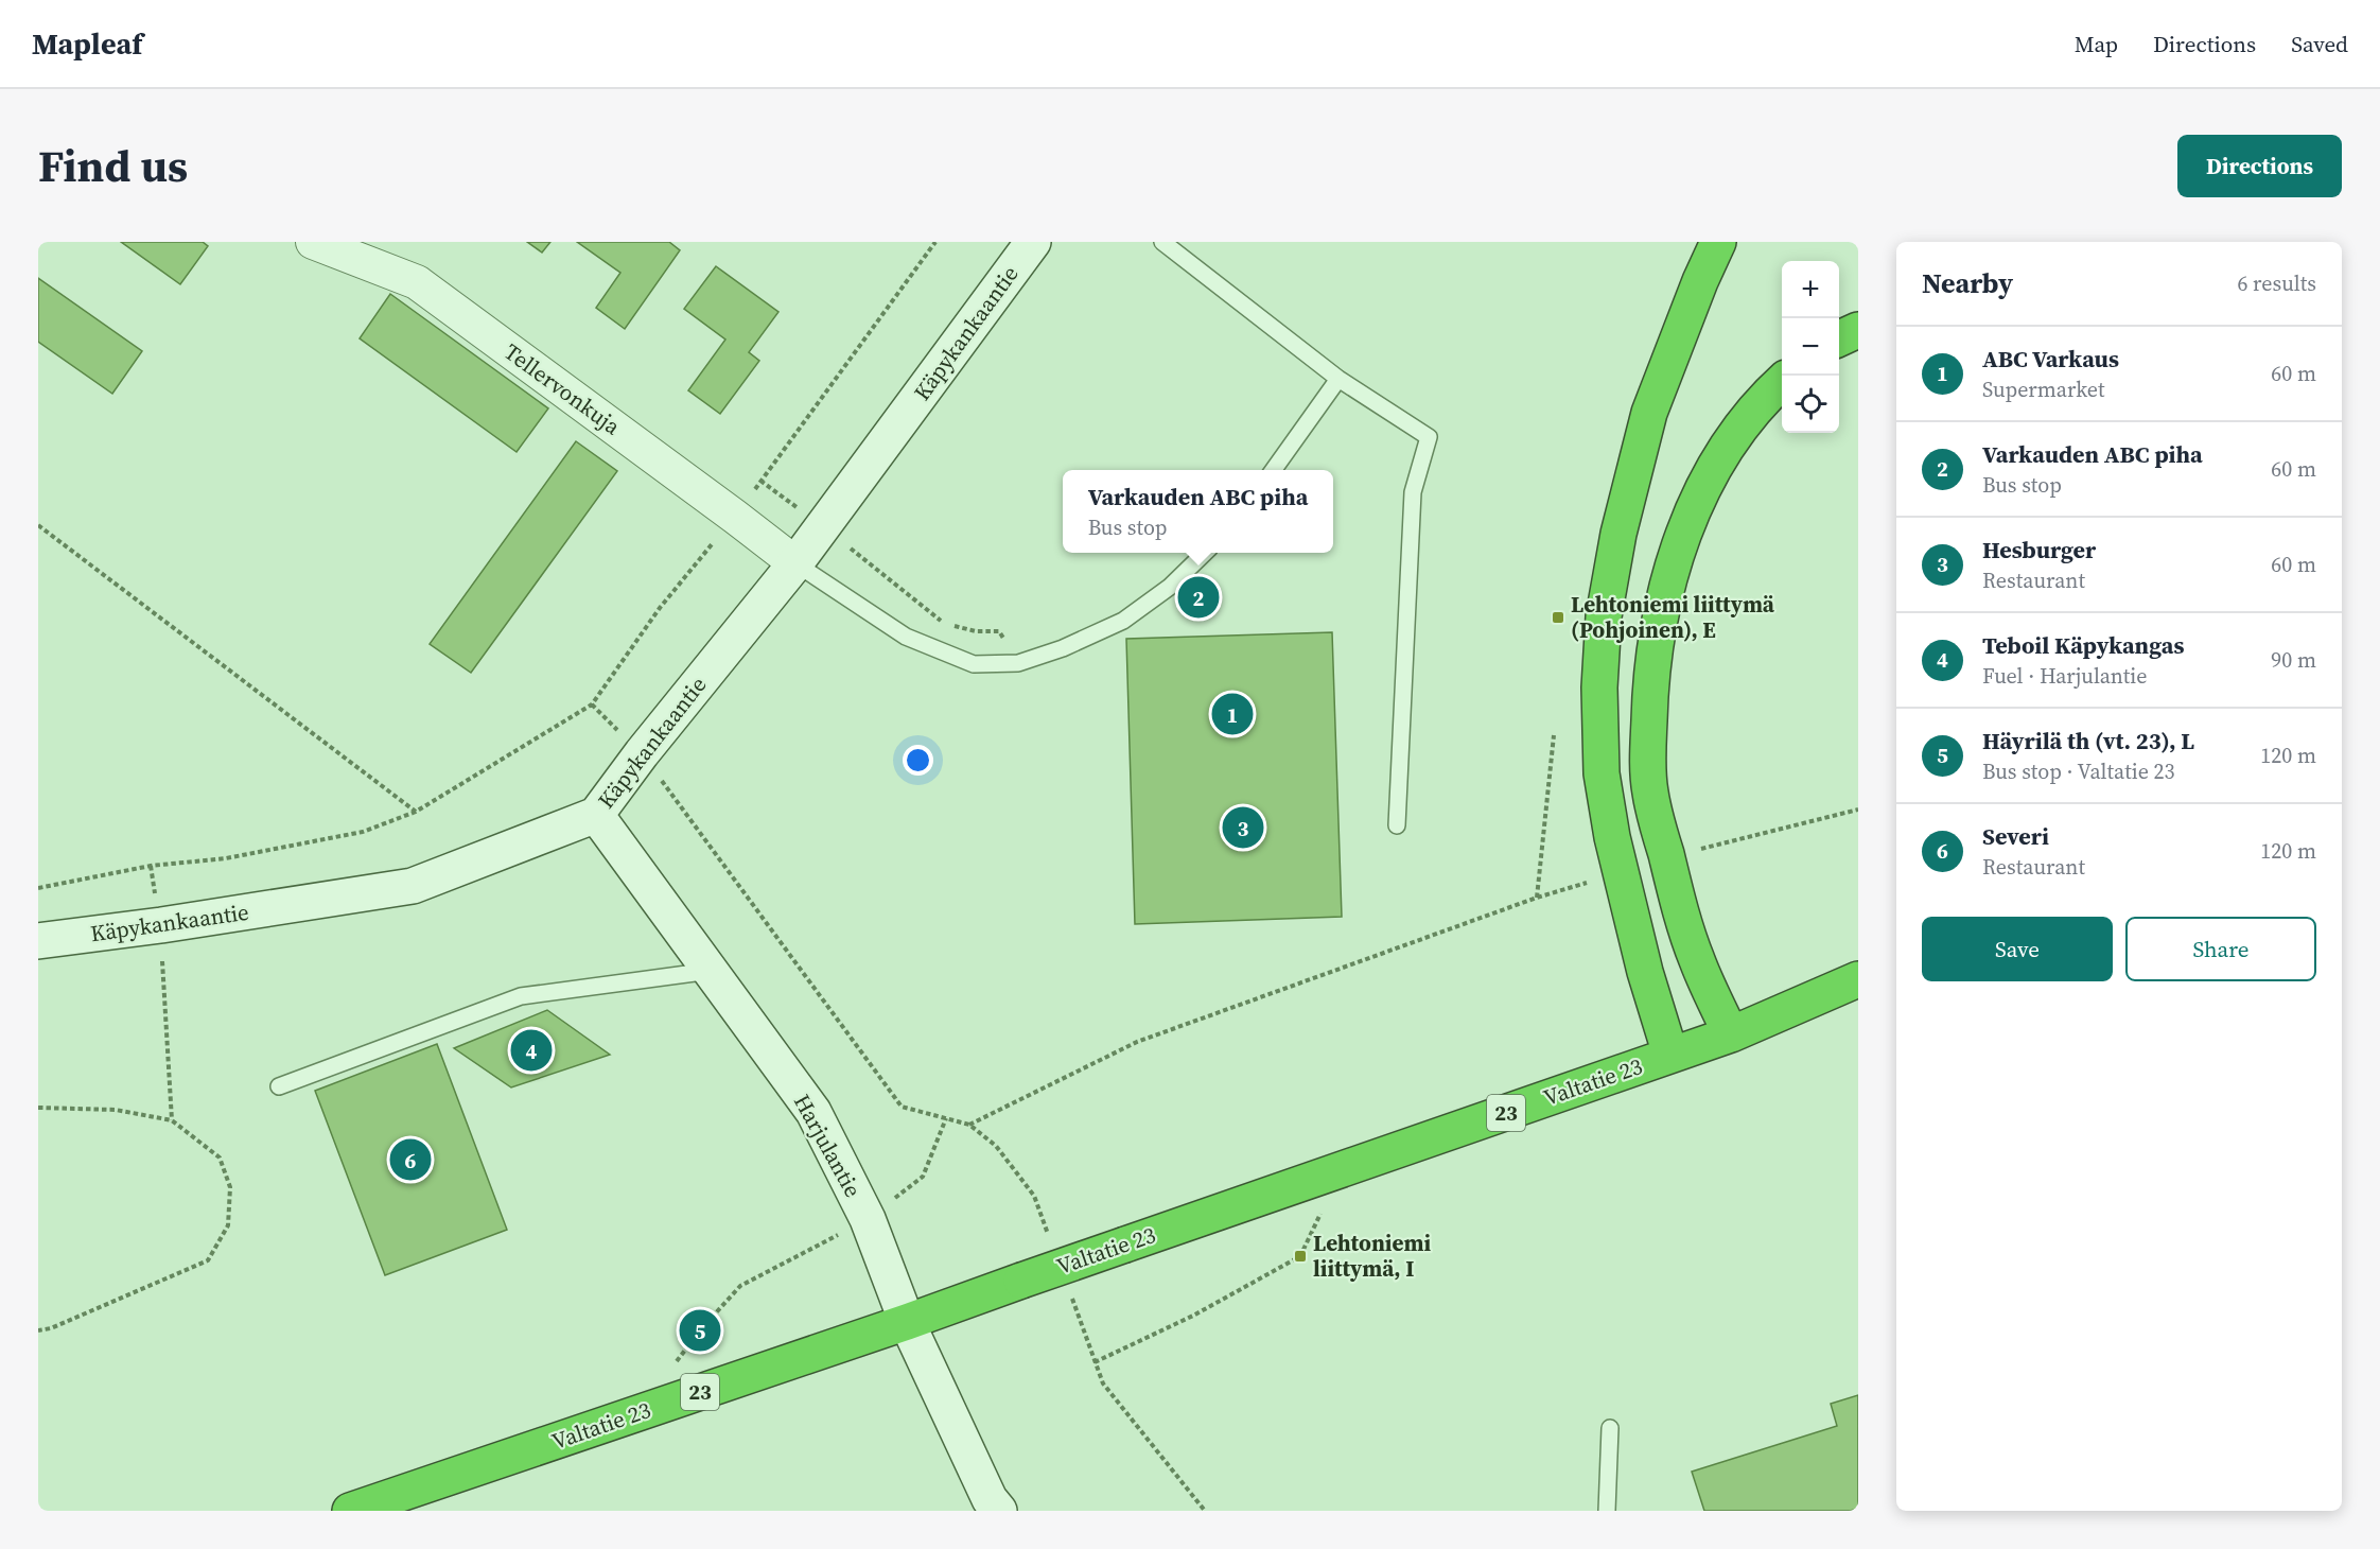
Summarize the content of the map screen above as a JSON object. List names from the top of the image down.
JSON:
{
  "streets": {
    "highway": ["Valtatie 23", "23"],
    "street": ["Käpykankaantie", "Tellervonkuja", "Harjulantie"]
  },
  "crossings": [
    ["Käpykankaantie", "Tellervonkuja"],
    ["Käpykankaantie", "Harjulantie"],
    ["Valtatie 23", "Harjulantie"]
  ],
  "places": {
    "transit": ["Lehtoniemi liittymä (Pohjoinen), E", "Lehtoniemi liittymä, I"]
  },
  "page": {
    "header": "Mapleaf",
    "nav": ["Map", "Directions", "Saved"],
    "title": "Find us",
    "buttons": [
      "Directions",
      ["Save", "Share"]
    ],
    "heading": ["Nearby", "6 results"],
    "map_buttons": ["+", "−"],
    "list": [
      {
        "mark": "1",
        "name": "ABC Varkaus",
        "note": "Supermarket",
        "value": "60 m"
      },
      {
        "mark": "2",
        "name": "Varkauden ABC piha",
        "note": "Bus stop",
        "value": "60 m"
      },
      {
        "mark": "3",
        "name": "Hesburger",
        "note": "Restaurant",
        "value": "60 m"
      },
      {
        "mark": "4",
        "name": "Teboil Käpykangas",
        "note": "Fuel · Harjulantie",
        "value": "90 m"
      },
      {
        "mark": "5",
        "name": "Häyrilä th (vt. 23), L",
        "note": "Bus stop · Valtatie 23",
        "value": "120 m"
      },
      {
        "mark": "6",
        "name": "Severi",
        "note": "Restaurant",
        "value": "120 m"
      }
    ],
    "popup": ["Varkauden ABC piha", "Bus stop"],
    "pins": [
      "2",
      "1",
      "3",
      "4",
      "6",
      "5"
    ]
  }
}
